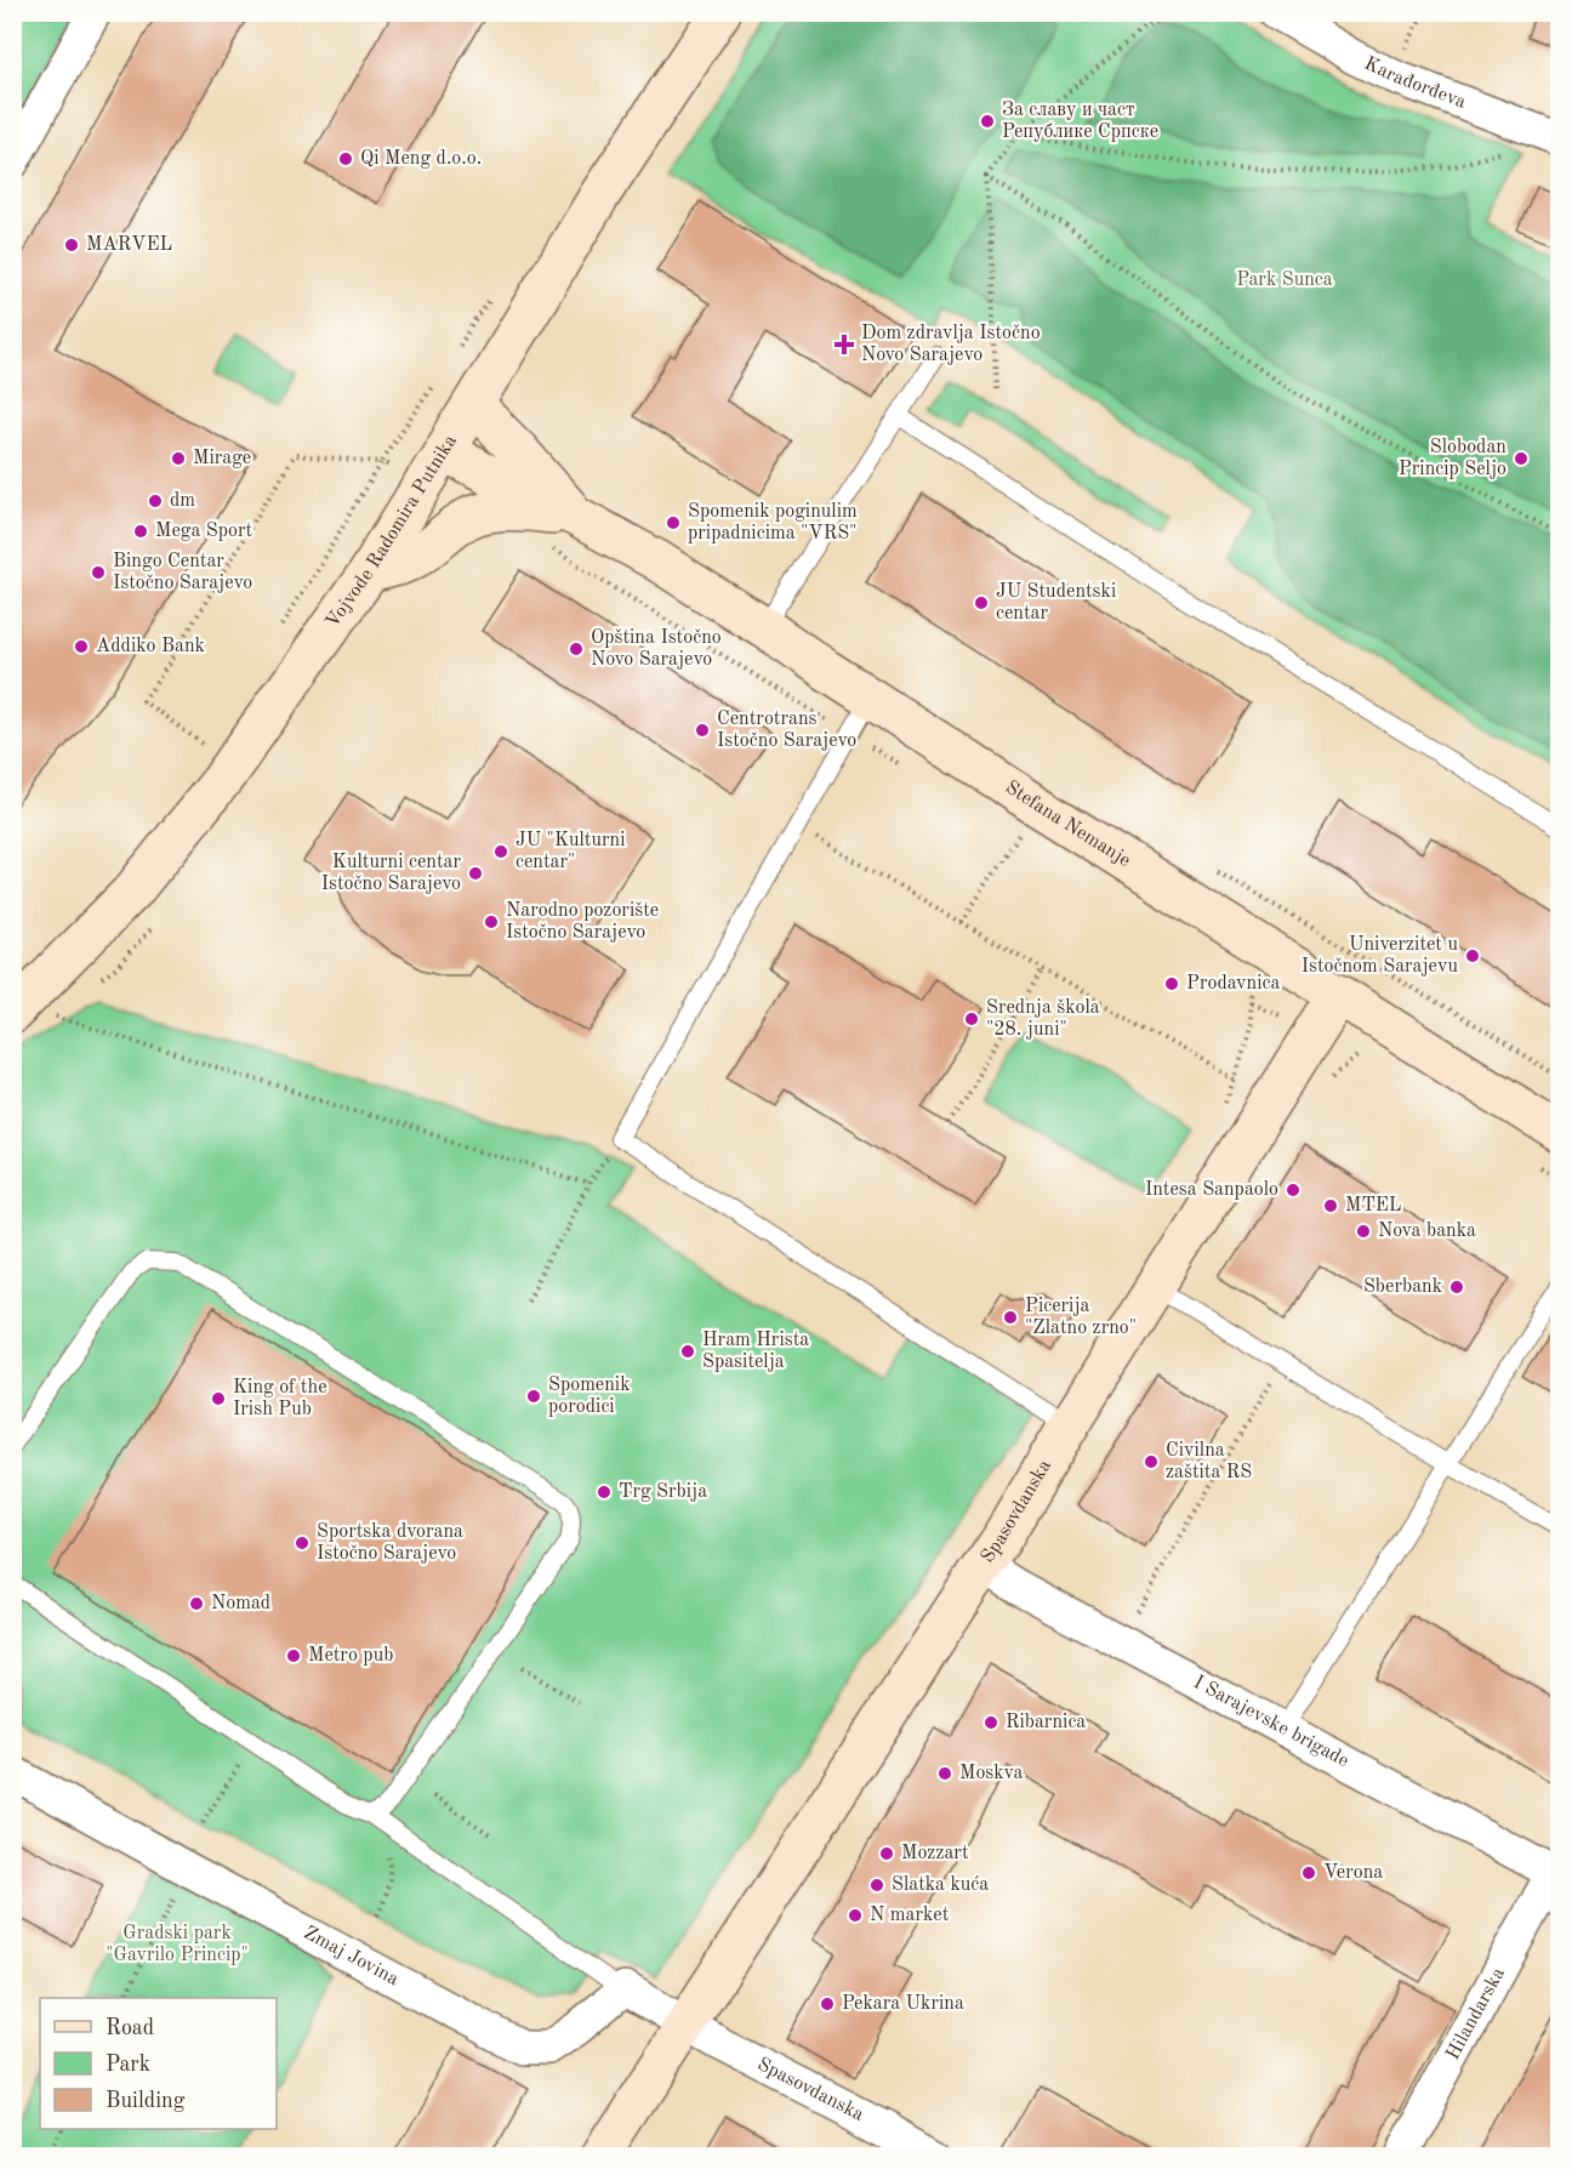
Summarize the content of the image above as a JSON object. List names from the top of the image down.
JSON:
{
  "streets": {
    "main road": ["Vojvode Radomira Putnika", "Stefana Nemanje", "Spasovdanska"],
    "street": [
      "Karađorđeva",
      "I Sarajevske brigade",
      "Zmaj Jovina",
      "Hilandarska"
    ]
  },
  "crossings": [
    ["Vojvode Radomira Putnika", "Stefana Nemanje"],
    ["Stefana Nemanje", "Spasovdanska"],
    ["Spasovdanska", "I Sarajevske brigade"],
    ["I Sarajevske brigade", "Hilandarska"]
  ],
  "parks": ["Park Sunca", "Gradski park \"Gavrilo Princip\""],
  "places": {
    "other": [
      "За славу и част Републике Српске",
      "Qi Meng d.o.o.",
      "MARVEL",
      "Mirage",
      "Slobodan Princip Seljo",
      "dm",
      "Spomenik poginulim pripadnicima \"VRS\"",
      "Mega Sport",
      "Bingo Centar Istočno Sarajevo",
      "JU Studentski centar",
      "Addiko Bank",
      "Opština Istočno Novo Sarajevo",
      "Centrotrans Istočno Sarajevo",
      "JU \"Kulturni centar\"",
      "Kulturni centar Istočno Sarajevo",
      "Narodno pozorište Istočno Sarajevo",
      "Univerzitet u Istočnom Sarajevu",
      "Prodavnica",
      "Srednja škola \"28. juni\"",
      "Intesa Sanpaolo",
      "MTEL",
      "Nova banka",
      "Sberbank",
      "Picerija \"Zlatno zrno\"",
      "Hram Hrista Spasitelja",
      "Spomenik porodici",
      "King of the Irish Pub",
      "Civilna zaštita RS",
      "Trg Srbija",
      "Sportska dvorana Istočno Sarajevo",
      "Nomad",
      "Metro pub",
      "Ribarnica",
      "Moskva",
      "Mozzart",
      "Verona",
      "Slatka kuća",
      "N market",
      "Pekara Ukrina"
    ],
    "health": ["Dom zdravlja Istočno Novo Sarajevo"]
  },
  "legend": ["Road", "Park", "Building"]
}
